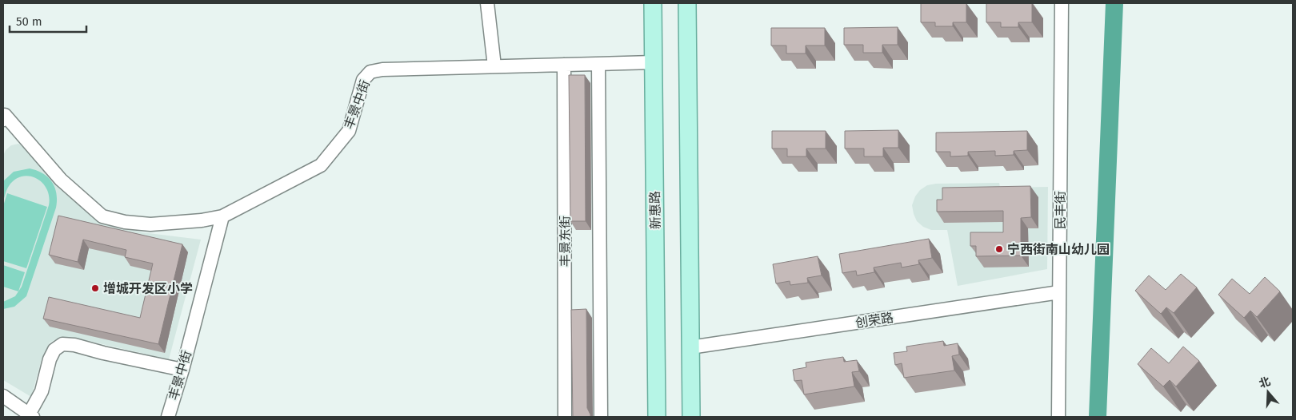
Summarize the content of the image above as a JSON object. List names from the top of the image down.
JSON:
{
  "streets": {
    "main road": ["新惠路"],
    "street": [
      "丰景中街",
      "民丰街",
      "丰景东街",
      "创荣路"
    ]
  },
  "crossings": [
    ["丰景中街", "新惠路"],
    ["丰景中街", "丰景东街"],
    ["民丰街", "创荣路"]
  ],
  "places": ["宁西街南山幼儿园", "增城开发区小学"],
  "scale_bar": "50 m",
  "north": "top"
}
